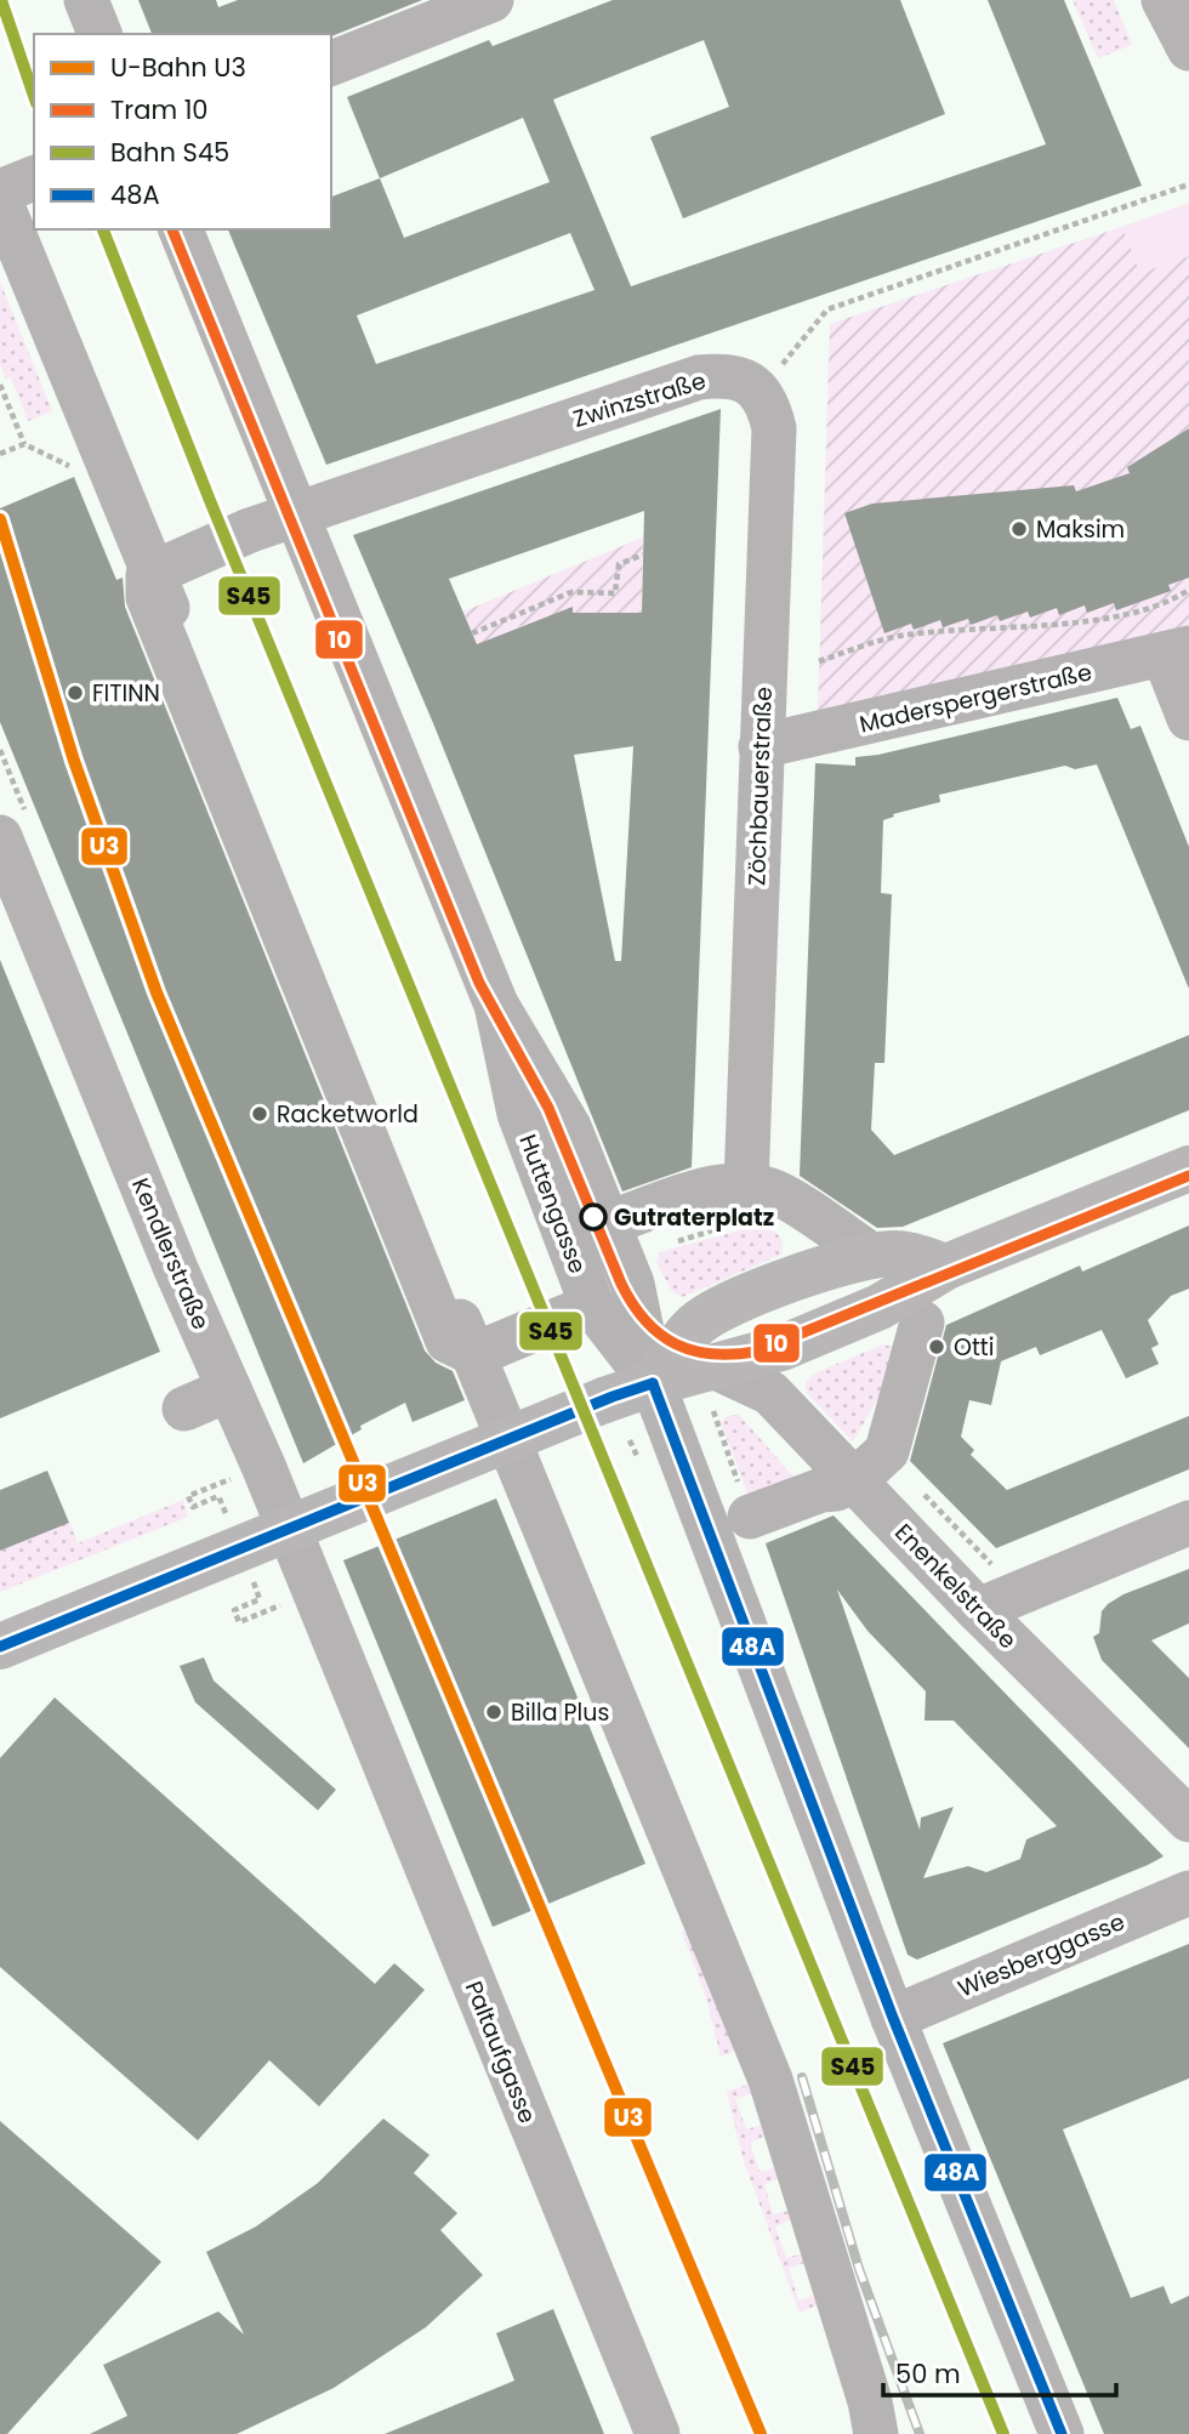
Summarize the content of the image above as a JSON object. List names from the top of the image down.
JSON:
{
  "streets": {
    "street": [
      "Zwinzstraße",
      "Maderspergerstraße",
      "Zöchbauerstraße",
      "Huttengasse",
      "Kendlerstraße",
      "Enenkelstraße",
      "Wiesberggasse",
      "Paltaufgasse"
    ]
  },
  "crossings": [
    ["Zwinzstraße", "Zöchbauerstraße"],
    ["Zwinzstraße", "Huttengasse"],
    ["Maderspergerstraße", "Zöchbauerstraße"],
    ["Huttengasse", "Wiesberggasse"],
    ["Kendlerstraße", "Paltaufgasse"]
  ],
  "places": [
    "Maksim",
    "FITINN",
    "Racketworld",
    "Gutraterplatz",
    "Otti",
    "Billa Plus"
  ],
  "lines": [
    "rail line S45",
    "tram line 10",
    "metro line U3",
    "transit line 48A"
  ],
  "legend": [
    "U-Bahn U3",
    "Tram 10",
    "Bahn S45",
    "48A"
  ],
  "scale_bar": "50 m"
}
